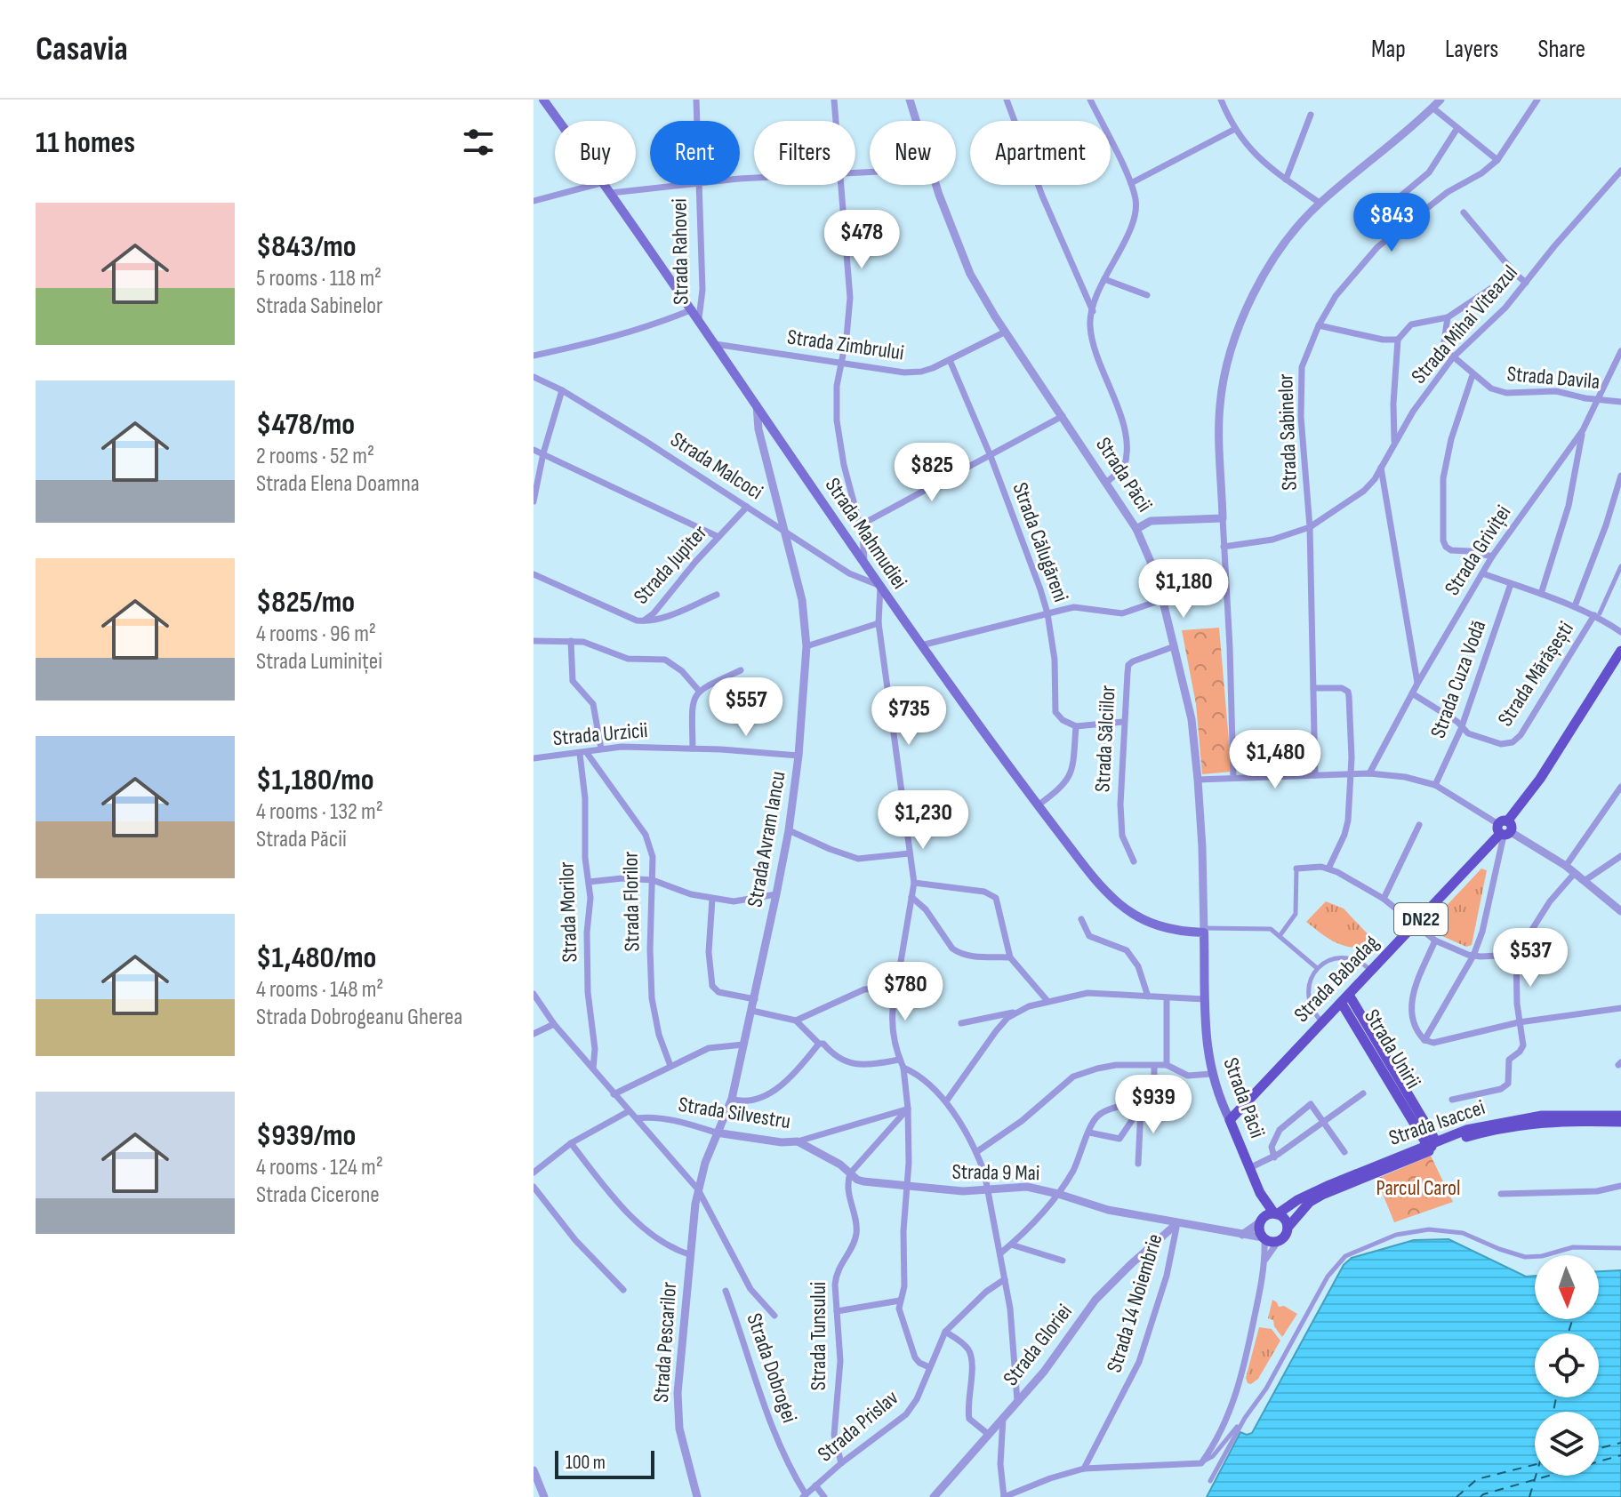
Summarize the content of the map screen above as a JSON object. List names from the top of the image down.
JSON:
{
  "streets": {
    "main road": [
      "Strada Păcii",
      "Strada Mahmudiei",
      "DN22",
      "Strada Babadag",
      "Strada Unirii",
      "Strada Isaccei"
    ],
    "street": [
      "Strada Rahovei",
      "Strada Mihai Viteazul",
      "Strada Zimbrului",
      "Strada Davila",
      "Strada Sabinelor",
      "Strada Malcoci",
      "Strada Călugăreni",
      "Strada Griviței",
      "Strada Jupiter",
      "Strada Mărășești",
      "Strada Cuza Vodă",
      "Strada Urzicii",
      "Strada Sălciilor",
      "Strada Avram Iancu",
      "Strada Florilor",
      "Strada Morilor",
      "Strada Silvestru",
      "Strada 9 Mai",
      "Strada 14 Noiembrie",
      "Strada Tunsului",
      "Strada Pescarilor",
      "Strada Gloriei",
      "Strada Dobrogei",
      "Strada Prislav"
    ]
  },
  "crossings": [
    ["Strada Rahovei", "Strada Mahmudiei"],
    ["Strada Mihai Viteazul", "Strada Davila"],
    ["Strada Mihai Viteazul", "Strada Sabinelor"],
    ["Strada Zimbrului", "Strada Păcii"],
    ["Strada Zimbrului", "Strada Mahmudiei"],
    ["Strada Zimbrului", "Strada Călugăreni"],
    ["Strada Davila", "Strada Griviței"],
    ["Strada Malcoci", "Strada Mahmudiei"],
    ["Strada Malcoci", "Strada Jupiter"],
    ["Strada Malcoci", "Strada Avram Iancu"],
    ["Strada Păcii", "Strada Mahmudiei"],
    ["Strada Păcii", "Strada Sălciilor"],
    ["Strada Păcii", "Strada Babadag"],
    ["Strada Păcii", "Strada Isaccei"],
    ["Strada Păcii", "Strada 9 Mai"],
    ["Strada Mahmudiei", "Strada Avram Iancu"],
    ["Strada Griviței", "Strada Mărășești"],
    ["Strada Mărășești", "Strada Cuza Vodă"],
    ["Strada Urzicii", "Strada Avram Iancu"],
    ["Strada Urzicii", "Strada Florilor"],
    ["Strada Urzicii", "Strada Morilor"],
    ["Strada Avram Iancu", "Strada Silvestru"],
    ["Strada Avram Iancu", "Strada Pescarilor"],
    ["Strada Florilor", "Strada Morilor"],
    ["Strada Babadag", "Strada Unirii"],
    ["Strada Unirii", "Strada Isaccei"],
    ["Strada Silvestru", "Strada 9 Mai"],
    ["Strada Isaccei", "Strada 9 Mai"],
    ["Strada 9 Mai", "Strada 14 Noiembrie"],
    ["Strada 9 Mai", "Strada Tunsului"],
    ["Strada 9 Mai", "Strada Gloriei"],
    ["Strada 14 Noiembrie", "Strada Gloriei"],
    ["Strada Tunsului", "Strada Prislav"],
    ["Strada Dobrogei", "Strada Prislav"]
  ],
  "parks": ["Parcul Carol"],
  "scale_bar": "100 m",
  "north": "bottom",
  "page": {
    "header": "Casavia",
    "nav": ["Map", "Layers", "Share"],
    "heading": "11 homes",
    "chip": [
      "Buy",
      "Rent",
      "Filters",
      "New",
      "Apartment"
    ],
    "list": [
      {
        "name": "$843/mo",
        "note": "5 rooms · 118 m² · Strada Sabinelor"
      },
      {
        "name": "$478/mo",
        "note": "2 rooms · 52 m² · Strada Elena Doamna"
      },
      {
        "name": "$825/mo",
        "note": "4 rooms · 96 m² · Strada Luminiței"
      },
      {
        "name": "$1,180/mo",
        "note": "4 rooms · 132 m² · Strada Păcii"
      },
      {
        "name": "$1,480/mo",
        "note": "4 rooms · 148 m² · Strada Dobrogeanu Gherea"
      },
      {
        "name": "$939/mo",
        "note": "4 rooms · 124 m² · Strada Cicerone"
      }
    ],
    "price": [
      "$843",
      "$478",
      "$825",
      "$1,180",
      "$557",
      "$735",
      "$1,480",
      "$1,230",
      "$537",
      "$780",
      "$939"
    ],
    "scale": "100 m"
  }
}
